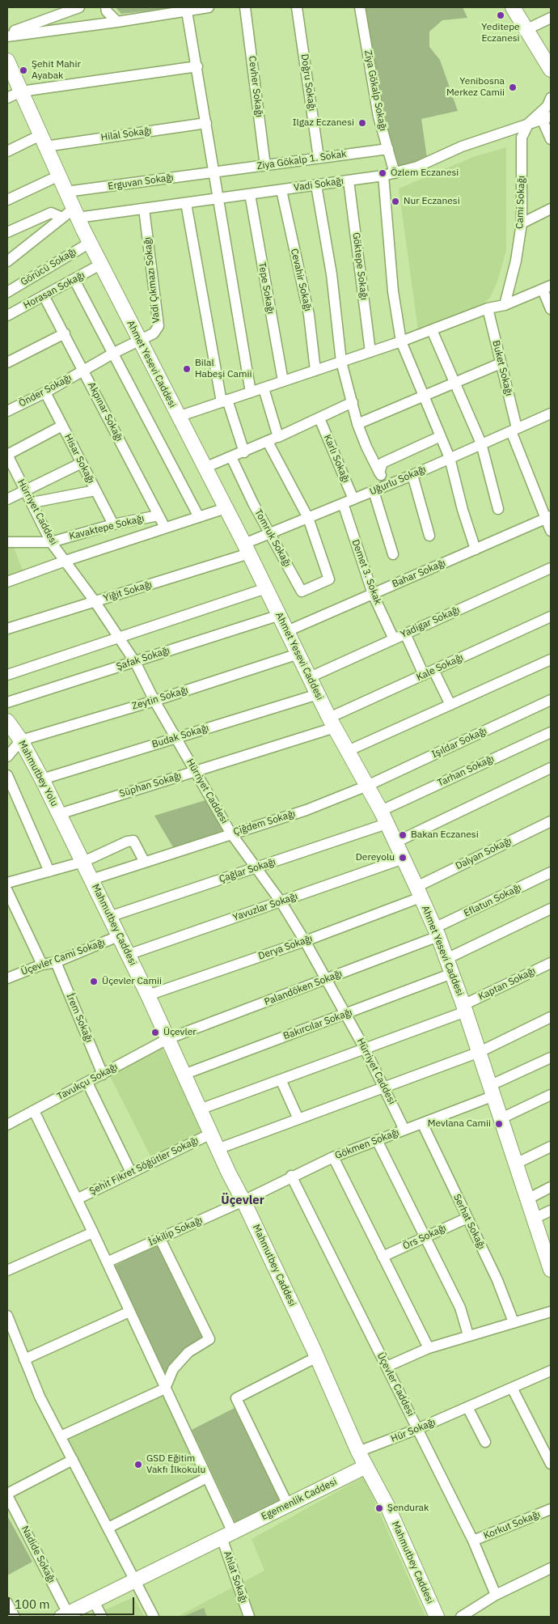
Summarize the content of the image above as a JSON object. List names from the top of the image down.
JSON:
{
  "streets": {
    "street": [
      "Doğru Sokağı",
      "Cevher Sokağı",
      "Ziya Gökalp Sokağı",
      "Hilal Sokağı",
      "Ziya Gökalp 1. Sokak",
      "Erguvan Sokağı",
      "Vadi Sokağı",
      "Cami Sokağı",
      "Göktepe Sokağı",
      "Görücü Sokağı",
      "Vadi Çıkmazı Sokağı",
      "Cevahir Sokağı",
      "Tepe Sokağı",
      "Horasan Sokağı",
      "Ahmet Yesevi Caddesi",
      "Buket Sokağı",
      "Önder Sokağı",
      "Akpınar Sokağı",
      "Hisar Sokağı",
      "Karlı Sokağı",
      "Uğurlu Sokağı",
      "Hürriyet Caddesi",
      "Kavaktepe Sokağı",
      "Tomruk Sokağı",
      "Demet 3. Sokak",
      "Bahar Sokağı",
      "Yiğit Sokağı",
      "Yadigar Sokağı",
      "Şafak Sokağı",
      "Kale Sokağı",
      "Zeytin Sokağı",
      "Budak Sokağı",
      "Işıldar Sokağı",
      "Tarhan Sokağı",
      "Mahmutbey Yolu",
      "Süphan Sokağı",
      "Çiğdem Sokağı",
      "Dalyan Sokağı",
      "Çağlar Sokağı",
      "Eflatun Sokağı",
      "Yavuzlar Sokağı",
      "Mahmutbey Caddesi",
      "Derya Sokağı",
      "Üçevler Cami Sokağı",
      "Kaptan Sokağı",
      "Palandöken Sokağı",
      "İrem Sokağı",
      "Bakırcılar Sokağı",
      "Tavukçu Sokağı",
      "Gökmen Sokağı",
      "Şehit Fikret Söğütler Sokağı",
      "Serhat Sokağı",
      "İskilip Sokağı",
      "Örs Sokağı",
      "Üçevler Caddesi",
      "Hür Sokağı",
      "Egemenlik Caddesi",
      "Korkut Sokağı",
      "Nadide Sokağı",
      "Ahlat Sokağı"
    ]
  },
  "crossings": [
    ["Doğru Sokağı", "Ziya Gökalp 1. Sokak"],
    ["Cevher Sokağı", "Ziya Gökalp 1. Sokak"],
    ["Ziya Gökalp Sokağı", "Ziya Gökalp 1. Sokak"],
    ["Ziya Gökalp Sokağı", "Vadi Sokağı"],
    ["Hilal Sokağı", "Ahmet Yesevi Caddesi"],
    ["Ziya Gökalp 1. Sokak", "Erguvan Sokağı"],
    ["Erguvan Sokağı", "Ahmet Yesevi Caddesi"],
    ["Vadi Sokağı", "Cami Sokağı"],
    ["Vadi Sokağı", "Göktepe Sokağı"],
    ["Vadi Sokağı", "Vadi Çıkmazı Sokağı"],
    ["Vadi Sokağı", "Cevahir Sokağı"],
    ["Vadi Sokağı", "Tepe Sokağı"],
    ["Vadi Sokağı", "Ahmet Yesevi Caddesi"],
    ["Görücü Sokağı", "Ahmet Yesevi Caddesi"],
    ["Vadi Çıkmazı Sokağı", "Ahmet Yesevi Caddesi"],
    ["Vadi Çıkmazı Sokağı", "Önder Sokağı"],
    ["Horasan Sokağı", "Ahmet Yesevi Caddesi"],
    ["Horasan Sokağı", "Akpınar Sokağı"],
    ["Ahmet Yesevi Caddesi", "Önder Sokağı"],
    ["Ahmet Yesevi Caddesi", "Uğurlu Sokağı"],
    ["Ahmet Yesevi Caddesi", "Bahar Sokağı"],
    ["Ahmet Yesevi Caddesi", "Yiğit Sokağı"],
    ["Ahmet Yesevi Caddesi", "Yadigar Sokağı"],
    ["Ahmet Yesevi Caddesi", "Şafak Sokağı"],
    ["Ahmet Yesevi Caddesi", "Kale Sokağı"],
    ["Ahmet Yesevi Caddesi", "Zeytin Sokağı"],
    ["Ahmet Yesevi Caddesi", "Budak Sokağı"],
    ["Ahmet Yesevi Caddesi", "Işıldar Sokağı"],
    ["Ahmet Yesevi Caddesi", "Tarhan Sokağı"],
    ["Ahmet Yesevi Caddesi", "Süphan Sokağı"],
    ["Ahmet Yesevi Caddesi", "Çiğdem Sokağı"],
    ["Ahmet Yesevi Caddesi", "Dalyan Sokağı"],
    ["Ahmet Yesevi Caddesi", "Çağlar Sokağı"],
    ["Ahmet Yesevi Caddesi", "Eflatun Sokağı"],
    ["Ahmet Yesevi Caddesi", "Yavuzlar Sokağı"],
    ["Ahmet Yesevi Caddesi", "Derya Sokağı"],
    ["Ahmet Yesevi Caddesi", "Kaptan Sokağı"],
    ["Ahmet Yesevi Caddesi", "Palandöken Sokağı"],
    ["Ahmet Yesevi Caddesi", "Bakırcılar Sokağı"],
    ["Ahmet Yesevi Caddesi", "Gökmen Sokağı"],
    ["Buket Sokağı", "Uğurlu Sokağı"],
    ["Buket Sokağı", "Bahar Sokağı"],
    ["Önder Sokağı", "Akpınar Sokağı"],
    ["Önder Sokağı", "Hisar Sokağı"],
    ["Akpınar Sokağı", "Kavaktepe Sokağı"],
    ["Hisar Sokağı", "Kavaktepe Sokağı"],
    ["Karlı Sokağı", "Uğurlu Sokağı"],
    ["Uğurlu Sokağı", "Tomruk Sokağı"],
    ["Uğurlu Sokağı", "Demet 3. Sokak"],
    ["Uğurlu Sokağı", "Yiğit Sokağı"],
    ["Hürriyet Caddesi", "Kavaktepe Sokağı"],
    ["Hürriyet Caddesi", "Yiğit Sokağı"],
    ["Hürriyet Caddesi", "Şafak Sokağı"],
    ["Hürriyet Caddesi", "Zeytin Sokağı"],
    ["Hürriyet Caddesi", "Budak Sokağı"],
    ["Hürriyet Caddesi", "Süphan Sokağı"],
    ["Hürriyet Caddesi", "Çiğdem Sokağı"],
    ["Hürriyet Caddesi", "Çağlar Sokağı"],
    ["Hürriyet Caddesi", "Yavuzlar Sokağı"],
    ["Hürriyet Caddesi", "Derya Sokağı"],
    ["Hürriyet Caddesi", "Kaptan Sokağı"],
    ["Hürriyet Caddesi", "Palandöken Sokağı"],
    ["Hürriyet Caddesi", "Bakırcılar Sokağı"],
    ["Hürriyet Caddesi", "Gökmen Sokağı"],
    ["Demet 3. Sokak", "Bahar Sokağı"],
    ["Demet 3. Sokak", "Yadigar Sokağı"],
    ["Kale Sokağı", "Süphan Sokağı"],
    ["Zeytin Sokağı", "Mahmutbey Yolu"],
    ["Budak Sokağı", "Mahmutbey Yolu"],
    ["Işıldar Sokağı", "Çiğdem Sokağı"],
    ["Mahmutbey Yolu", "Süphan Sokağı"],
    ["Mahmutbey Yolu", "Mahmutbey Caddesi"],
    ["Çiğdem Sokağı", "Mahmutbey Caddesi"],
    ["Dalyan Sokağı", "Derya Sokağı"],
    ["Çağlar Sokağı", "Mahmutbey Caddesi"],
    ["Eflatun Sokağı", "Palandöken Sokağı"],
    ["Yavuzlar Sokağı", "Mahmutbey Caddesi"],
    ["Mahmutbey Caddesi", "Derya Sokağı"],
    ["Mahmutbey Caddesi", "Üçevler Cami Sokağı"],
    ["Mahmutbey Caddesi", "Kaptan Sokağı"],
    ["Mahmutbey Caddesi", "Palandöken Sokağı"],
    ["Mahmutbey Caddesi", "Bakırcılar Sokağı"],
    ["Mahmutbey Caddesi", "Tavukçu Sokağı"],
    ["Mahmutbey Caddesi", "Gökmen Sokağı"],
    ["Mahmutbey Caddesi", "Şehit Fikret Söğütler Sokağı"],
    ["Mahmutbey Caddesi", "İskilip Sokağı"],
    ["Mahmutbey Caddesi", "Hür Sokağı"],
    ["Mahmutbey Caddesi", "Egemenlik Caddesi"],
    ["Üçevler Cami Sokağı", "İrem Sokağı"],
    ["Palandöken Sokağı", "Tavukçu Sokağı"],
    ["İrem Sokağı", "Tavukçu Sokağı"],
    ["Tavukçu Sokağı", "Ahlat Sokağı"],
    ["Gökmen Sokağı", "Serhat Sokağı"],
    ["Gökmen Sokağı", "İskilip Sokağı"],
    ["Gökmen Sokağı", "Üçevler Caddesi"],
    ["Şehit Fikret Söğütler Sokağı", "Ahlat Sokağı"],
    ["Serhat Sokağı", "Örs Sokağı"],
    ["İskilip Sokağı", "Ahlat Sokağı"],
    ["Üçevler Caddesi", "Hür Sokağı"],
    ["Üçevler Caddesi", "Korkut Sokağı"],
    ["Egemenlik Caddesi", "Nadide Sokağı"],
    ["Egemenlik Caddesi", "Ahlat Sokağı"]
  ],
  "districts": ["Üçevler"],
  "places": [
    "Yeditepe Eczanesi",
    "Şehit Mahir Ayabak",
    "Yenibosna Merkez Camii",
    "Ilgaz Eczanesi",
    "Özlem Eczanesi",
    "Nur Eczanesi",
    "Bilal Habeşi Camii",
    "Bakan Eczanesi",
    "Dereyolu",
    "Üçevler Camii",
    "Üçevler",
    "Mevlana Camii",
    "GSD Eğitim Vakfı İlkokulu",
    "Şendurak"
  ],
  "scale_bar": "100 m"
}
